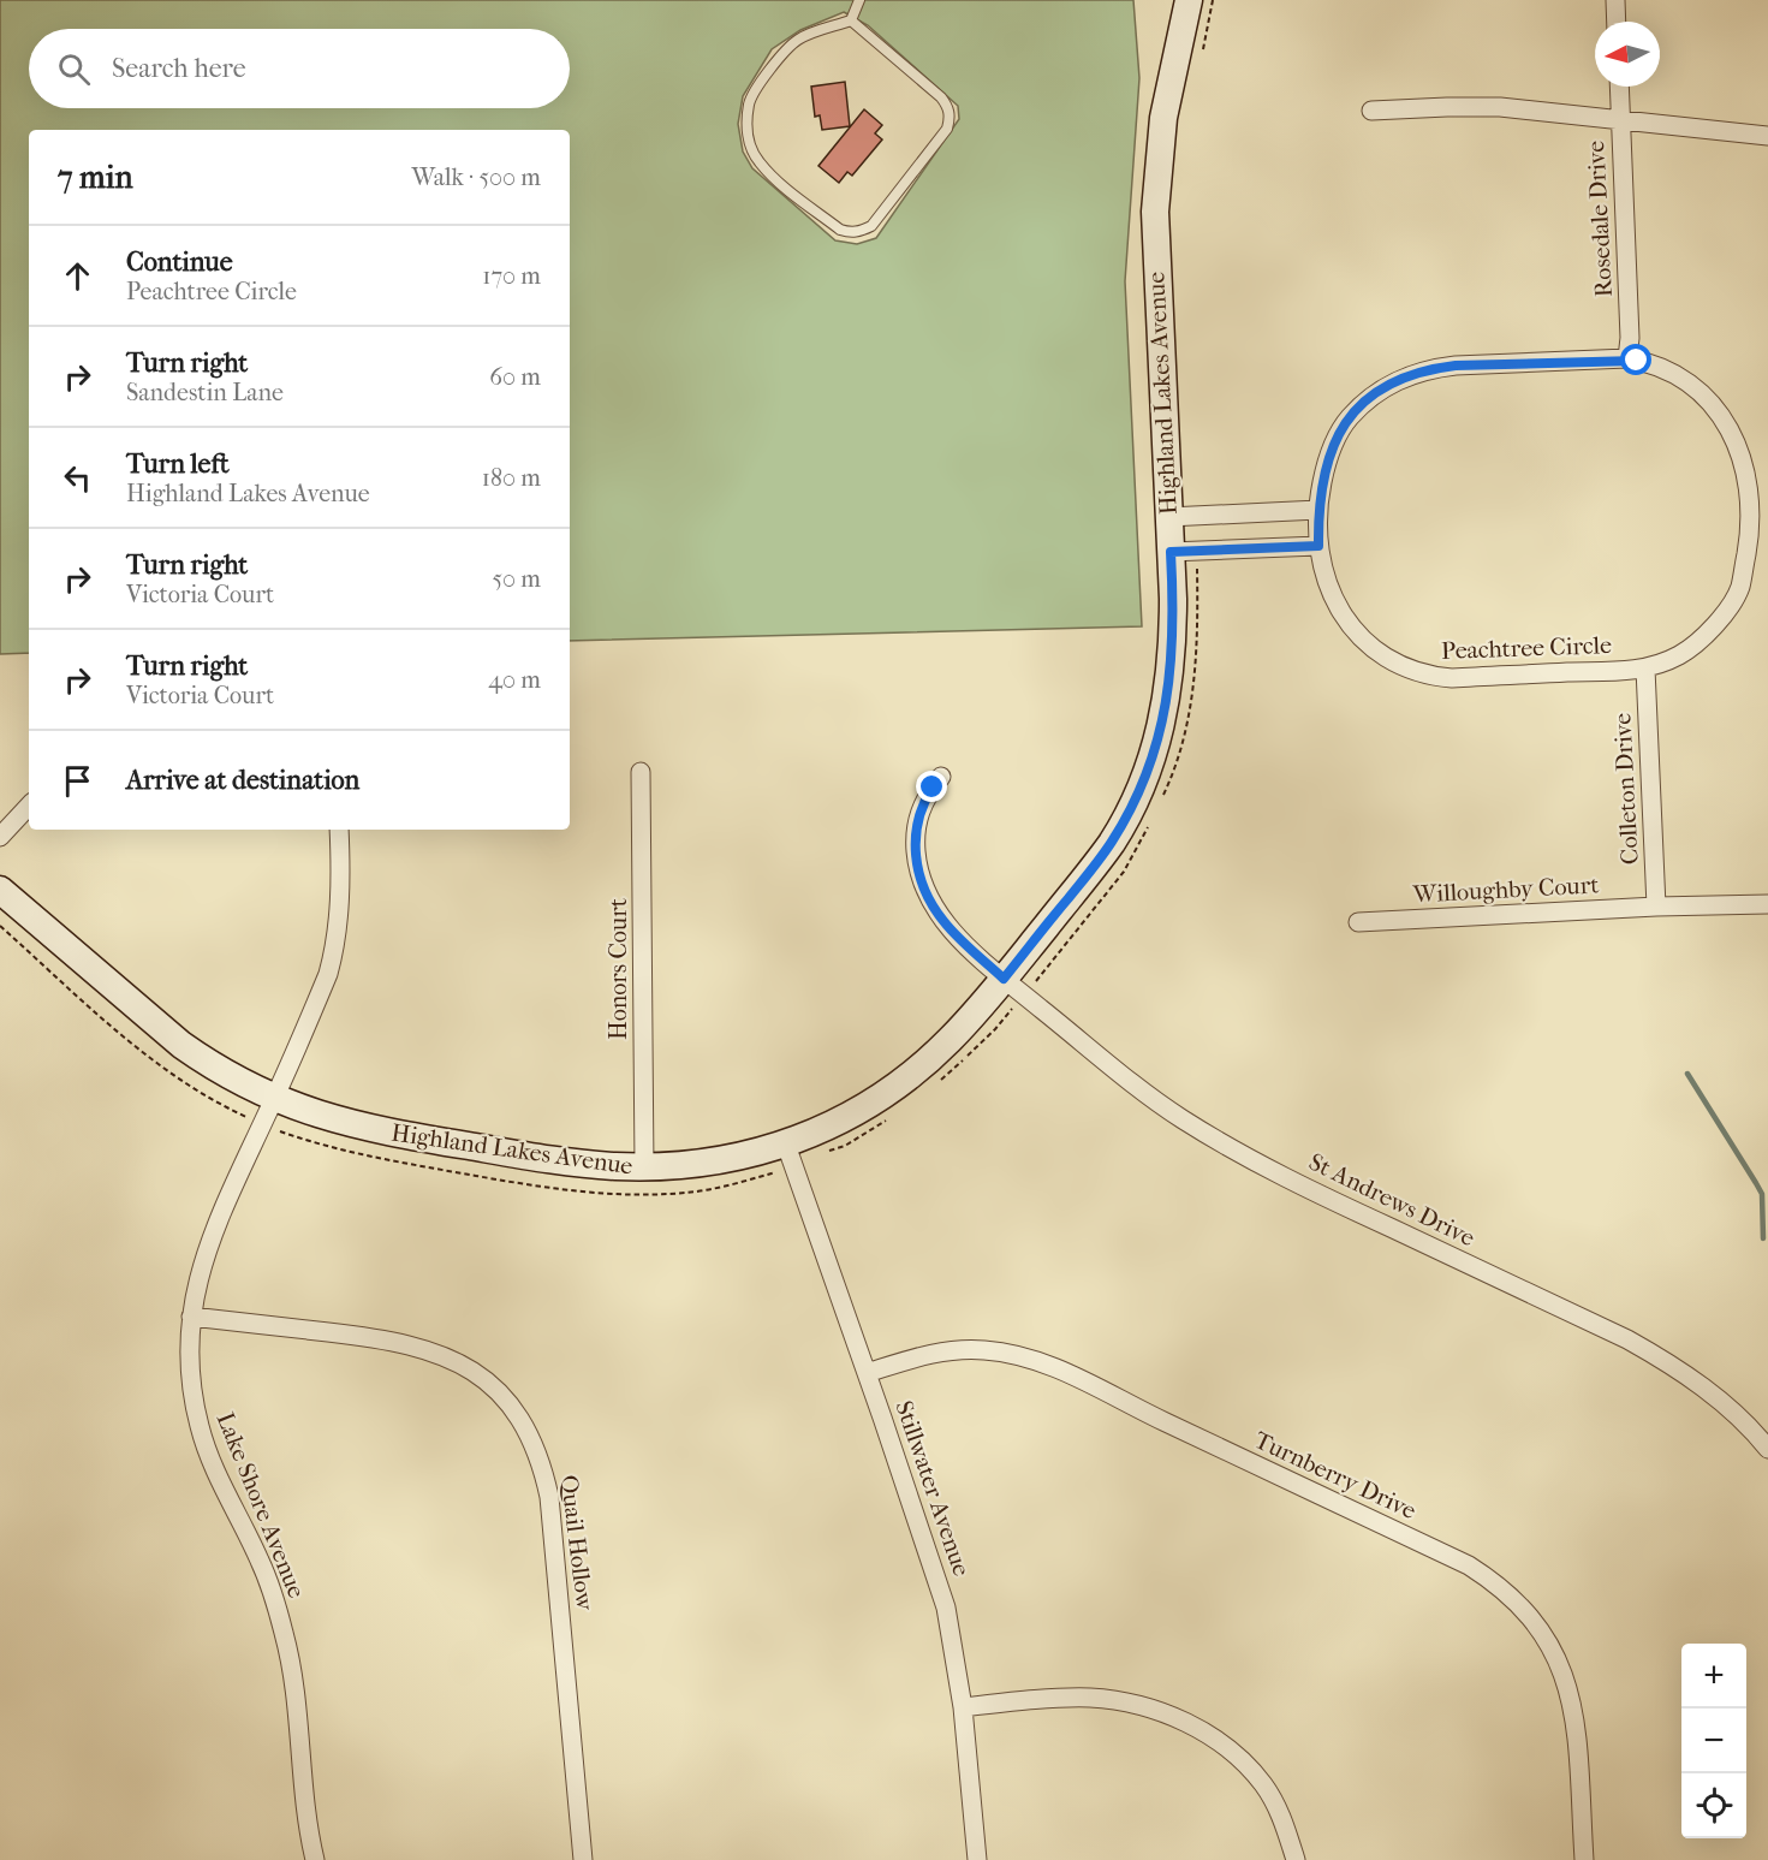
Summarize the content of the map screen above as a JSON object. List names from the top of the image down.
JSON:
{
  "streets": {
    "street": [
      "Rosedale Drive",
      "Highland Lakes Avenue",
      "Peachtree Circle",
      "Colleton Drive",
      "Willoughby Court",
      "Honors Court",
      "St Andrews Drive",
      "Turnberry Drive",
      "Stillwater Avenue",
      "Lake Shore Avenue",
      "Quail Hollow"
    ]
  },
  "crossings": [
    ["Rosedale Drive", "Peachtree Circle"],
    ["Highland Lakes Avenue", "Honors Court"],
    ["Highland Lakes Avenue", "St Andrews Drive"],
    ["Highland Lakes Avenue", "Stillwater Avenue"],
    ["Highland Lakes Avenue", "Lake Shore Avenue"],
    ["Peachtree Circle", "Colleton Drive"],
    ["Colleton Drive", "Willoughby Court"],
    ["Turnberry Drive", "Stillwater Avenue"],
    ["Lake Shore Avenue", "Quail Hollow"]
  ],
  "north": "left",
  "page": {
    "search": "Search here",
    "heading": ["7 min", "Walk · 500 m"],
    "list": [
      ["Continue", "Peachtree Circle", "170 m"],
      ["Turn right", "Sandestin Lane", "60 m"],
      ["Turn left", "Highland Lakes Avenue", "180 m"],
      ["Turn right", "Victoria Court", "50 m"],
      ["Turn right", "Victoria Court", "40 m"],
      "Arrive at destination"
    ],
    "map_buttons": ["+", "−"]
  }
}
